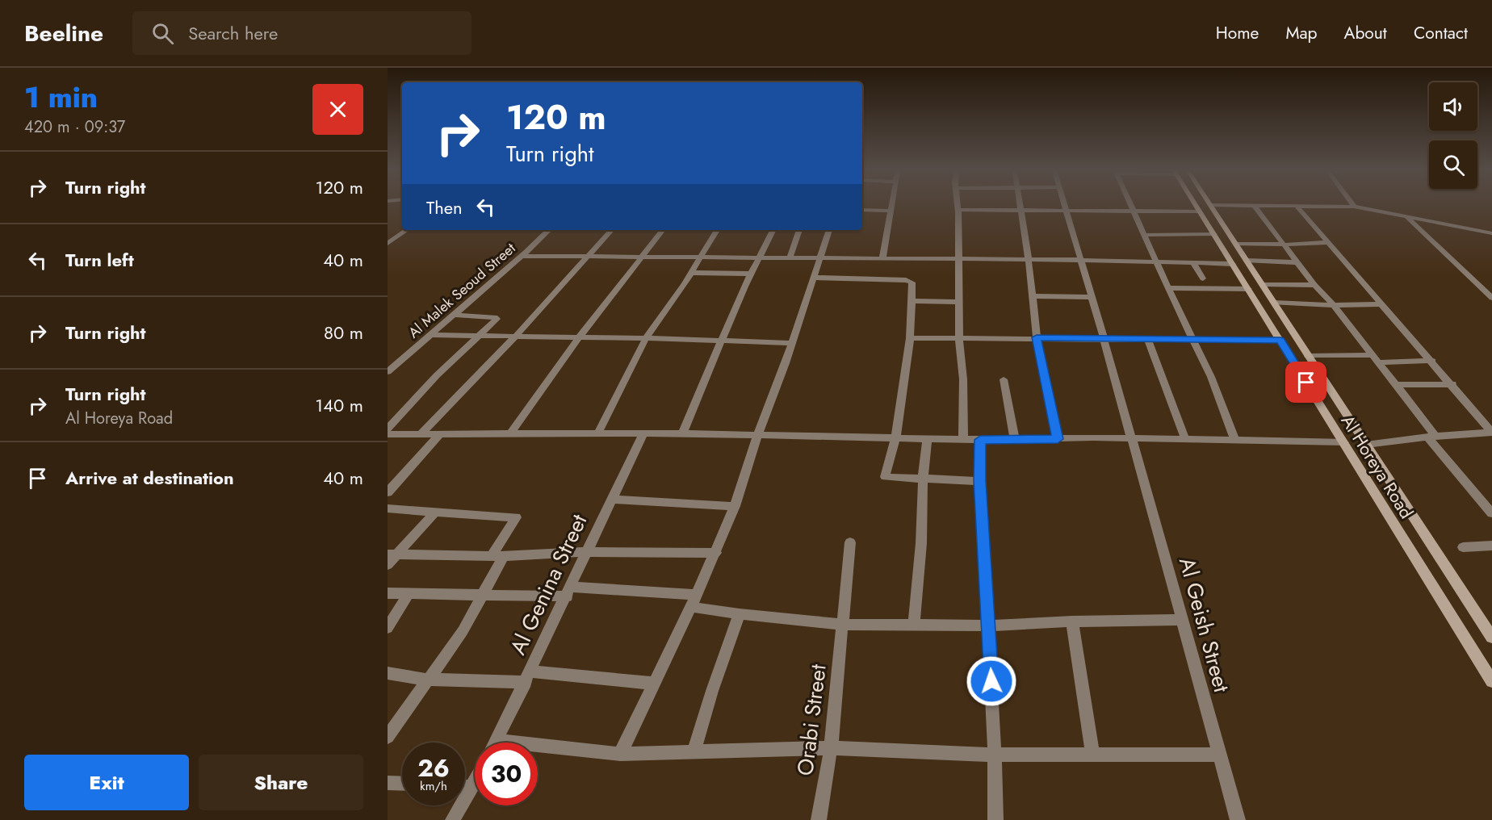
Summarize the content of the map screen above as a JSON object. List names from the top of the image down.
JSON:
{
  "streets": {
    "main road": ["Al Horeya Road"],
    "street": [
      "Al Malek Seoud Street",
      "Al Genina Street",
      "Al Geish Street",
      "Orabi Street"
    ]
  },
  "page": {
    "header": "Beeline",
    "search": "Search here",
    "nav": [
      "Home",
      "Map",
      "About",
      "Contact"
    ],
    "heading": ["1 min", "420 m · 09:37"],
    "turn": ["120 m", "Turn right"],
    "list": [
      {
        "name": "Turn right",
        "value": "120 m"
      },
      {
        "name": "Turn left",
        "value": "40 m"
      },
      {
        "name": "Turn right",
        "value": "80 m"
      },
      {
        "name": "Turn right",
        "note": "Al Horeya Road",
        "value": "140 m"
      },
      {
        "name": "Arrive at destination",
        "value": "40 m"
      }
    ],
    "then": "Then",
    "speed": "26 km/h",
    "limit": "30",
    "buttons": ["Exit", "Share"]
  }
}
